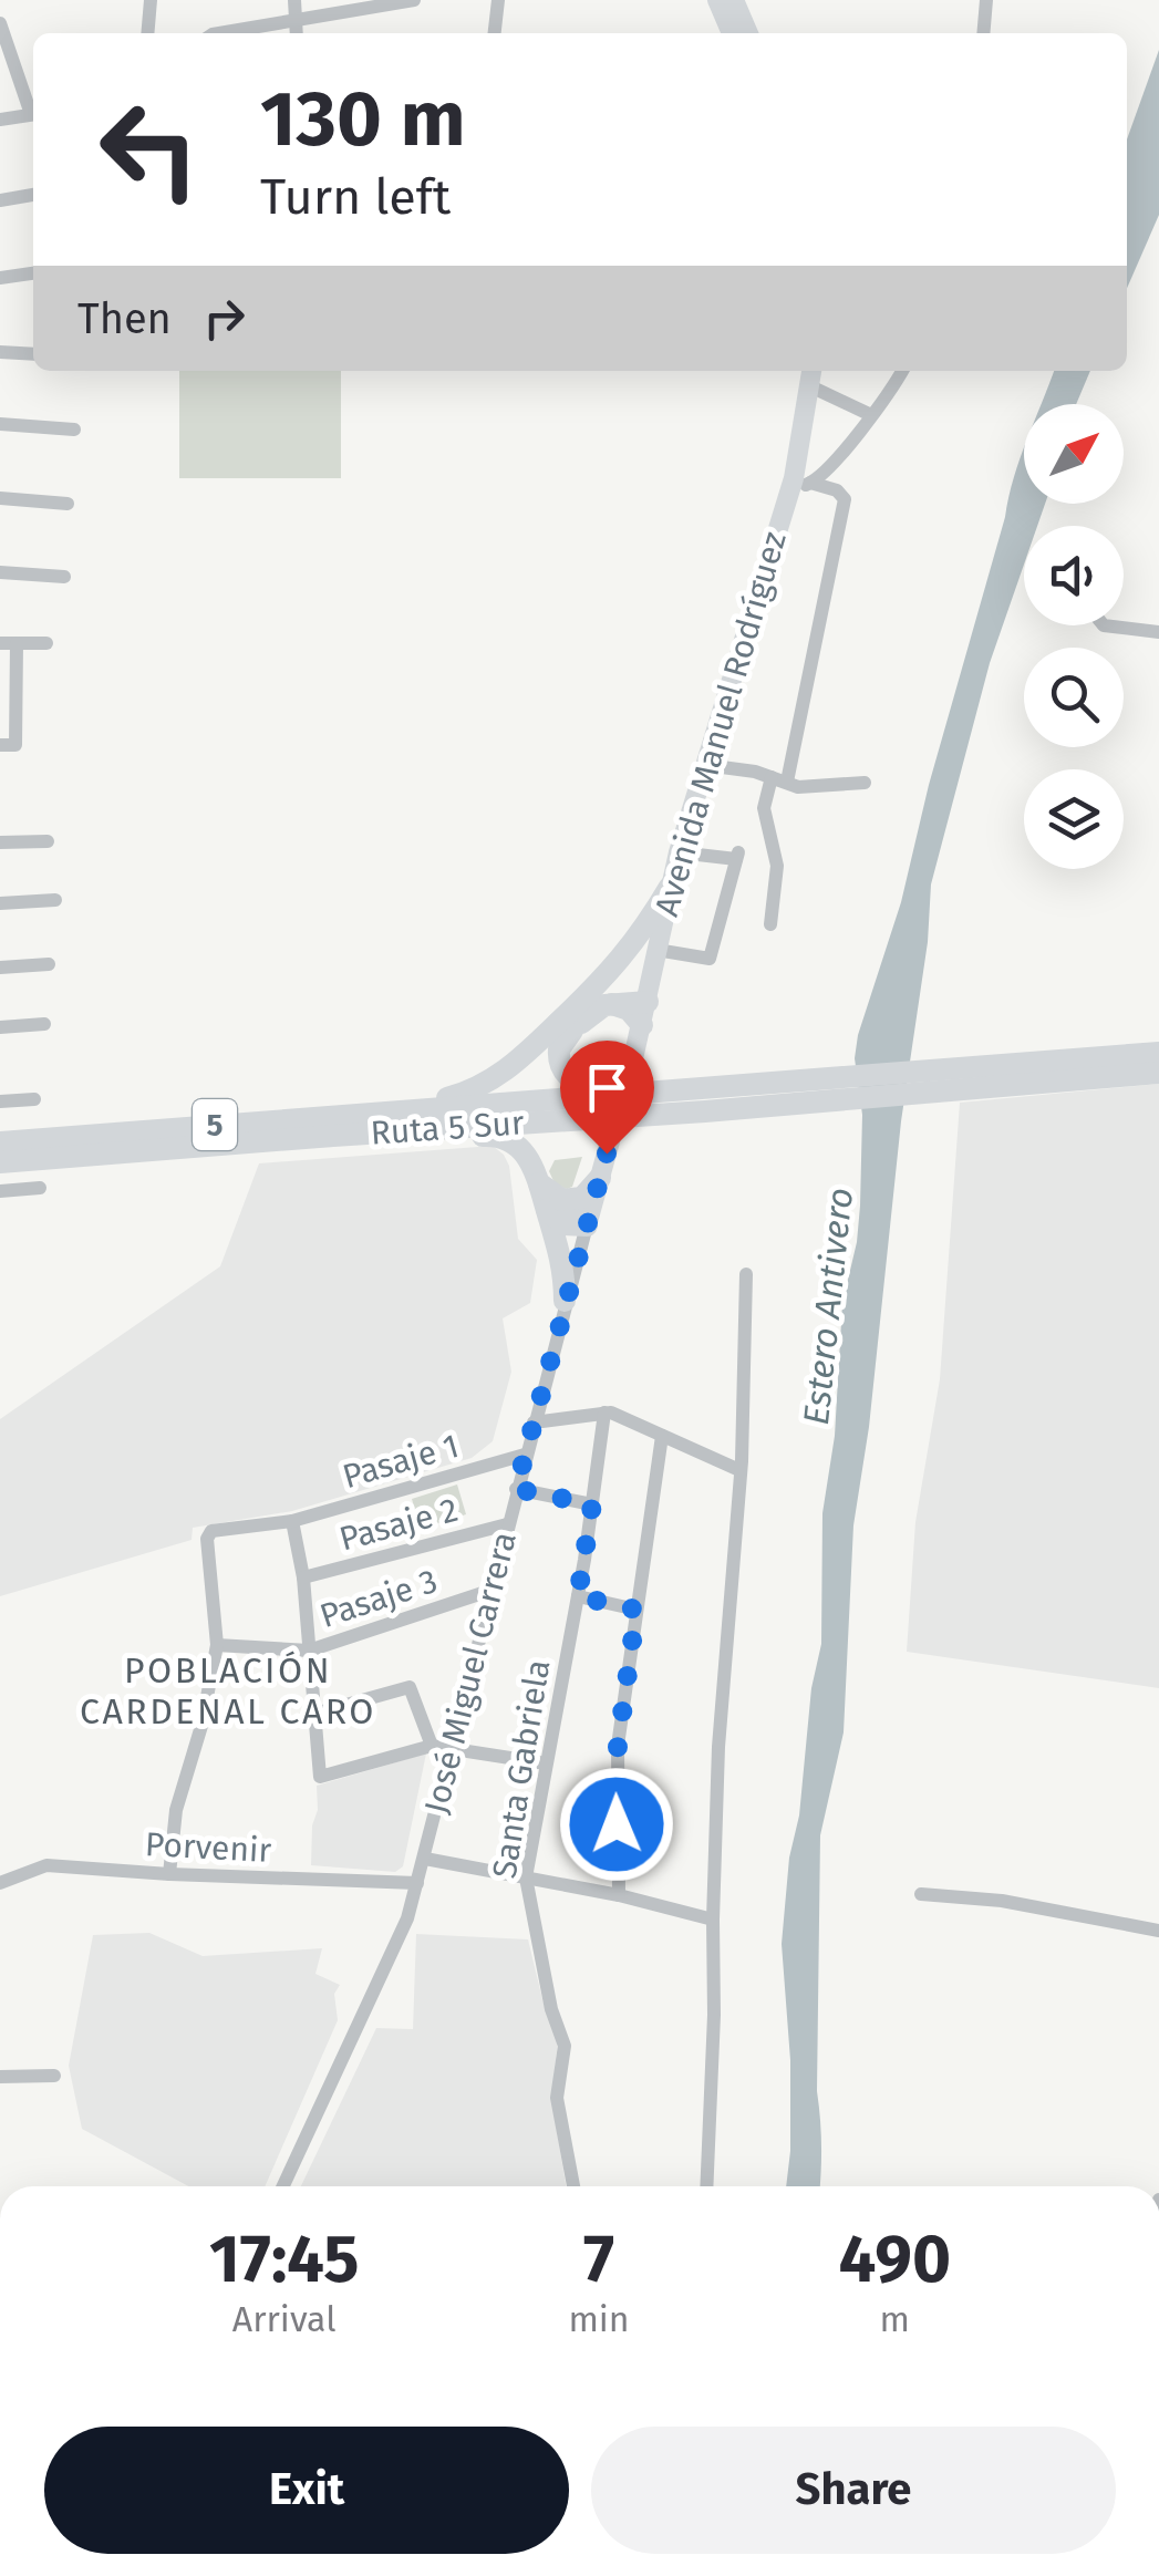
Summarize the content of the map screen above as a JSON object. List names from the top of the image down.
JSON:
{
  "streets": {
    "highway": ["5", "Ruta 5 Sur"],
    "main road": ["Avenida Manuel Rodríguez", "José Miguel Carrera"],
    "street": [
      "Pasaje 1",
      "Pasaje 2",
      "Pasaje 3",
      "Santa Gabriela",
      "Porvenir"
    ]
  },
  "crossings": [
    ["Pasaje 1", "Pasaje 3"],
    ["Pasaje 1", "José Miguel Carrera"],
    ["Pasaje 2", "José Miguel Carrera"],
    ["Pasaje 3", "José Miguel Carrera"],
    ["José Miguel Carrera", "Porvenir"]
  ],
  "districts": ["POBLACIÓN CARDENAL CARO"],
  "water": ["Estero Antivero"],
  "north": "top right",
  "page": {
    "turn": ["130 m", "Turn left"],
    "then": "Then",
    "eta": [
      "17:45",
      "Arrival",
      "7",
      "min",
      "490",
      "m"
    ],
    "buttons": ["Exit", "Share"]
  }
}
